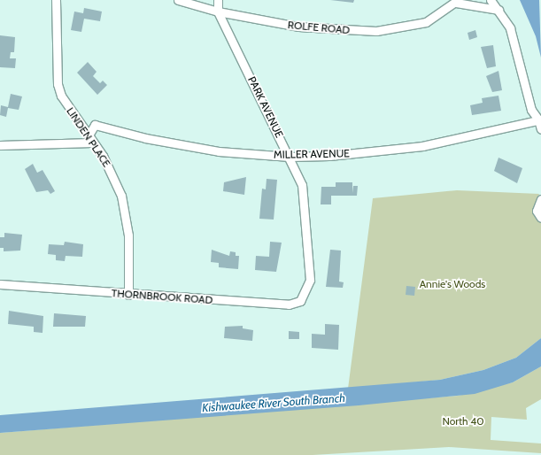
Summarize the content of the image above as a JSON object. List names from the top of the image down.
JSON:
{
  "streets": {
    "street": [
      "ROLFE ROAD",
      "PARK AVENUE",
      "LINDEN PLACE",
      "MILLER AVENUE",
      "THORNBROOK ROAD"
    ]
  },
  "crossings": [
    ["ROLFE ROAD", "PARK AVENUE"],
    ["PARK AVENUE", "MILLER AVENUE"],
    ["PARK AVENUE", "THORNBROOK ROAD"],
    ["LINDEN PLACE", "MILLER AVENUE"],
    ["LINDEN PLACE", "THORNBROOK ROAD"]
  ],
  "water": ["Kishwaukee River South Branch"],
  "parks": ["Annie's Woods", "North 40"]
}
